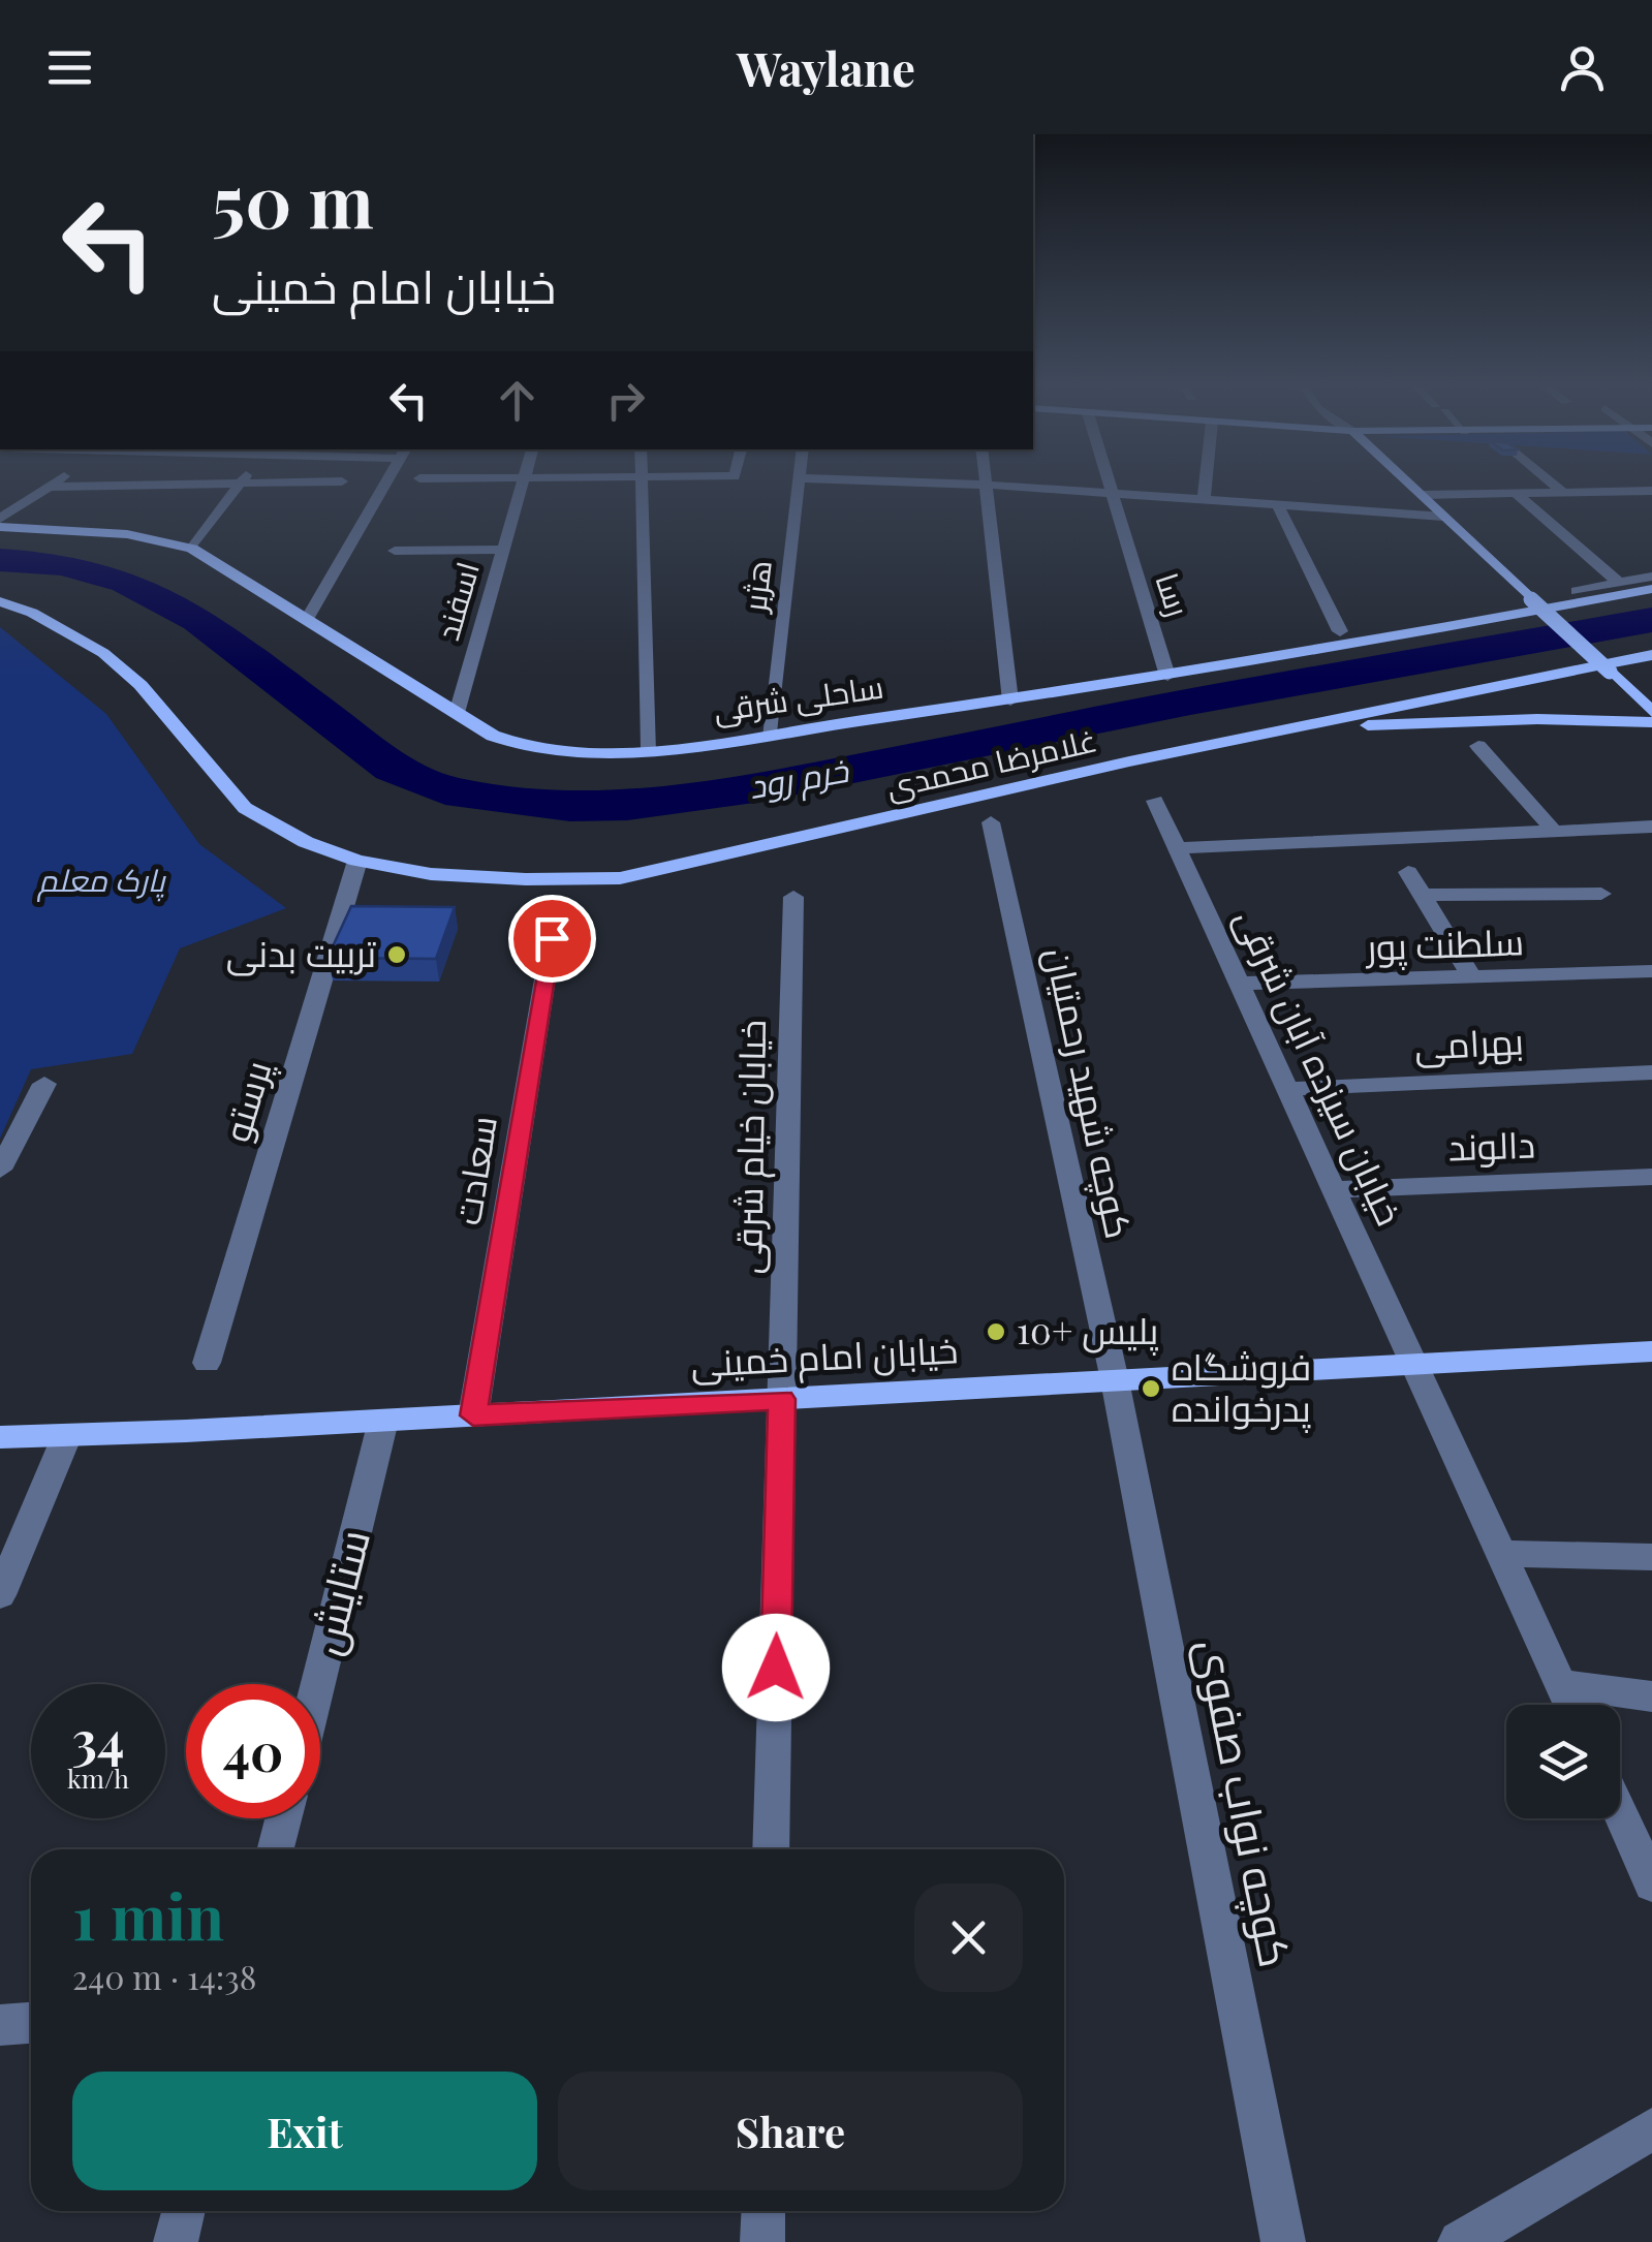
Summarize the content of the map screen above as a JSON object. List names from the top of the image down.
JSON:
{
  "streets": {
    "main road": ["ساحلی شرقی", "غلامرضا محمدی", "خیابان امام خمینی"],
    "street": [
      "هژبر",
      "رسا",
      "اسفند",
      "سلطنت پور",
      "بهرامی",
      "خیابان سیزده آبان شرقی",
      "کوچه شهید رحمتیان",
      "پرستو",
      "خیابان خیام شرقی",
      "دالوند",
      "سعادت",
      "ستایش",
      "کوچه نواب صفوی"
    ]
  },
  "crossings": [
    ["هژبر", "ساحلی شرقی"],
    ["رسا", "ساحلی شرقی"],
    ["اسفند", "ساحلی شرقی"],
    ["غلامرضا محمدی", "پرستو"],
    ["سلطنت پور", "خیابان سیزده آبان شرقی"],
    ["بهرامی", "خیابان سیزده آبان شرقی"],
    ["خیابان سیزده آبان شرقی", "دالوند"],
    ["خیابان سیزده آبان شرقی", "خیابان امام خمینی"],
    ["کوچه شهید رحمتیان", "خیابان امام خمینی"],
    ["کوچه شهید رحمتیان", "کوچه نواب صفوی"],
    ["خیابان خیام شرقی", "خیابان امام خمینی"],
    ["سعادت", "خیابان امام خمینی"],
    ["خیابان امام خمینی", "ستایش"],
    ["خیابان امام خمینی", "کوچه نواب صفوی"]
  ],
  "water": ["خرم رود"],
  "parks": ["پارک معلم"],
  "places": ["تربیت بدنی", "پلیس +10", "فروشگاه پدرخوانده"],
  "page": {
    "header": "Waylane",
    "turn": ["50 m", "خیابان امام خمینی"],
    "speed": "34 km/h",
    "limit": "40",
    "heading": ["1 min", "240 m · 14:38"],
    "buttons": ["Exit", "Share"]
  }
}
